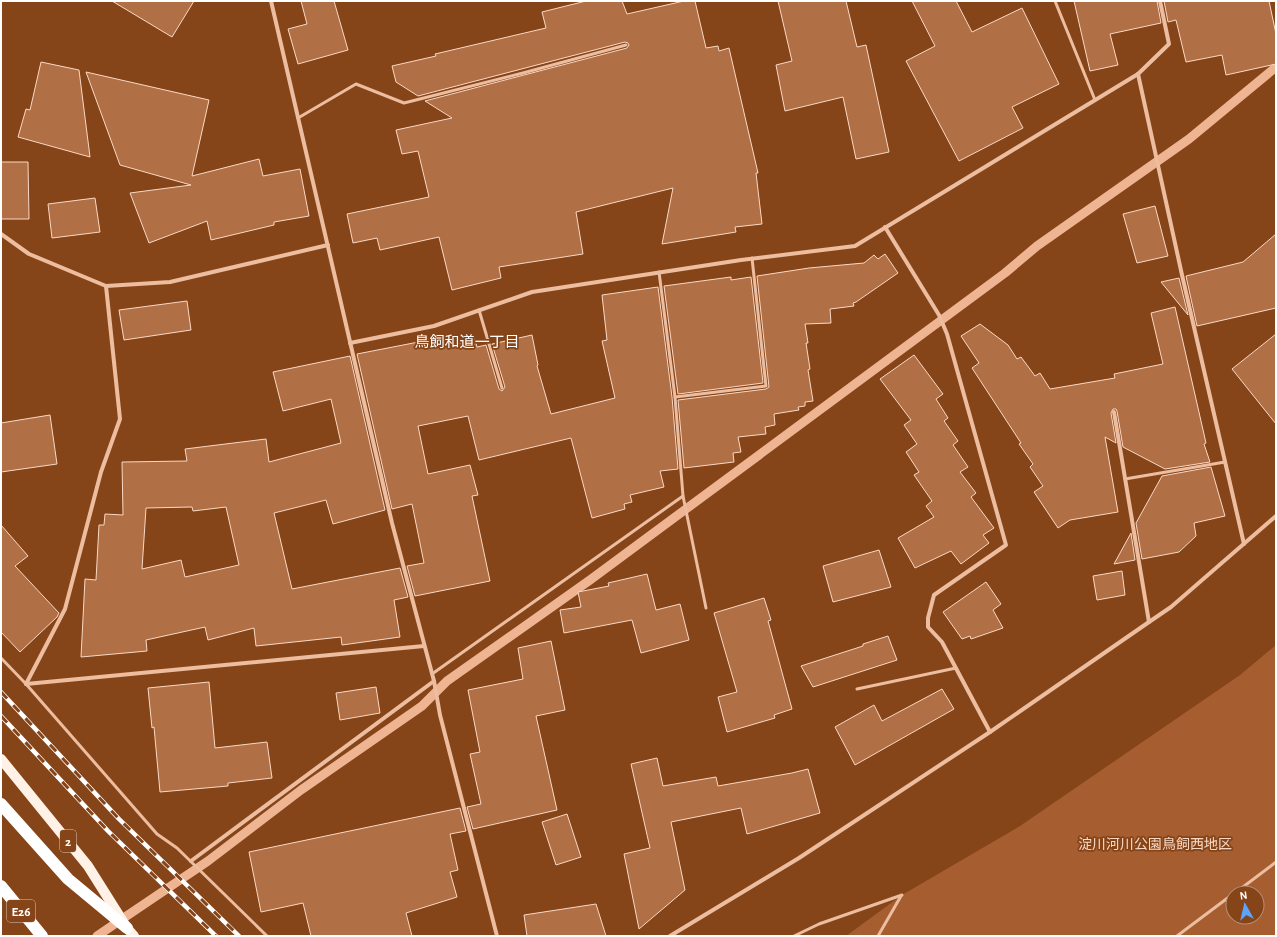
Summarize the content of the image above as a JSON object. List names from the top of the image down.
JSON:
{
  "streets": {
    "highway": ["E26"],
    "main road": ["2"]
  },
  "districts": ["鳥飼和道一丁目"],
  "parks": ["淀川河川公園鳥飼西地区"],
  "north": "top"
}
